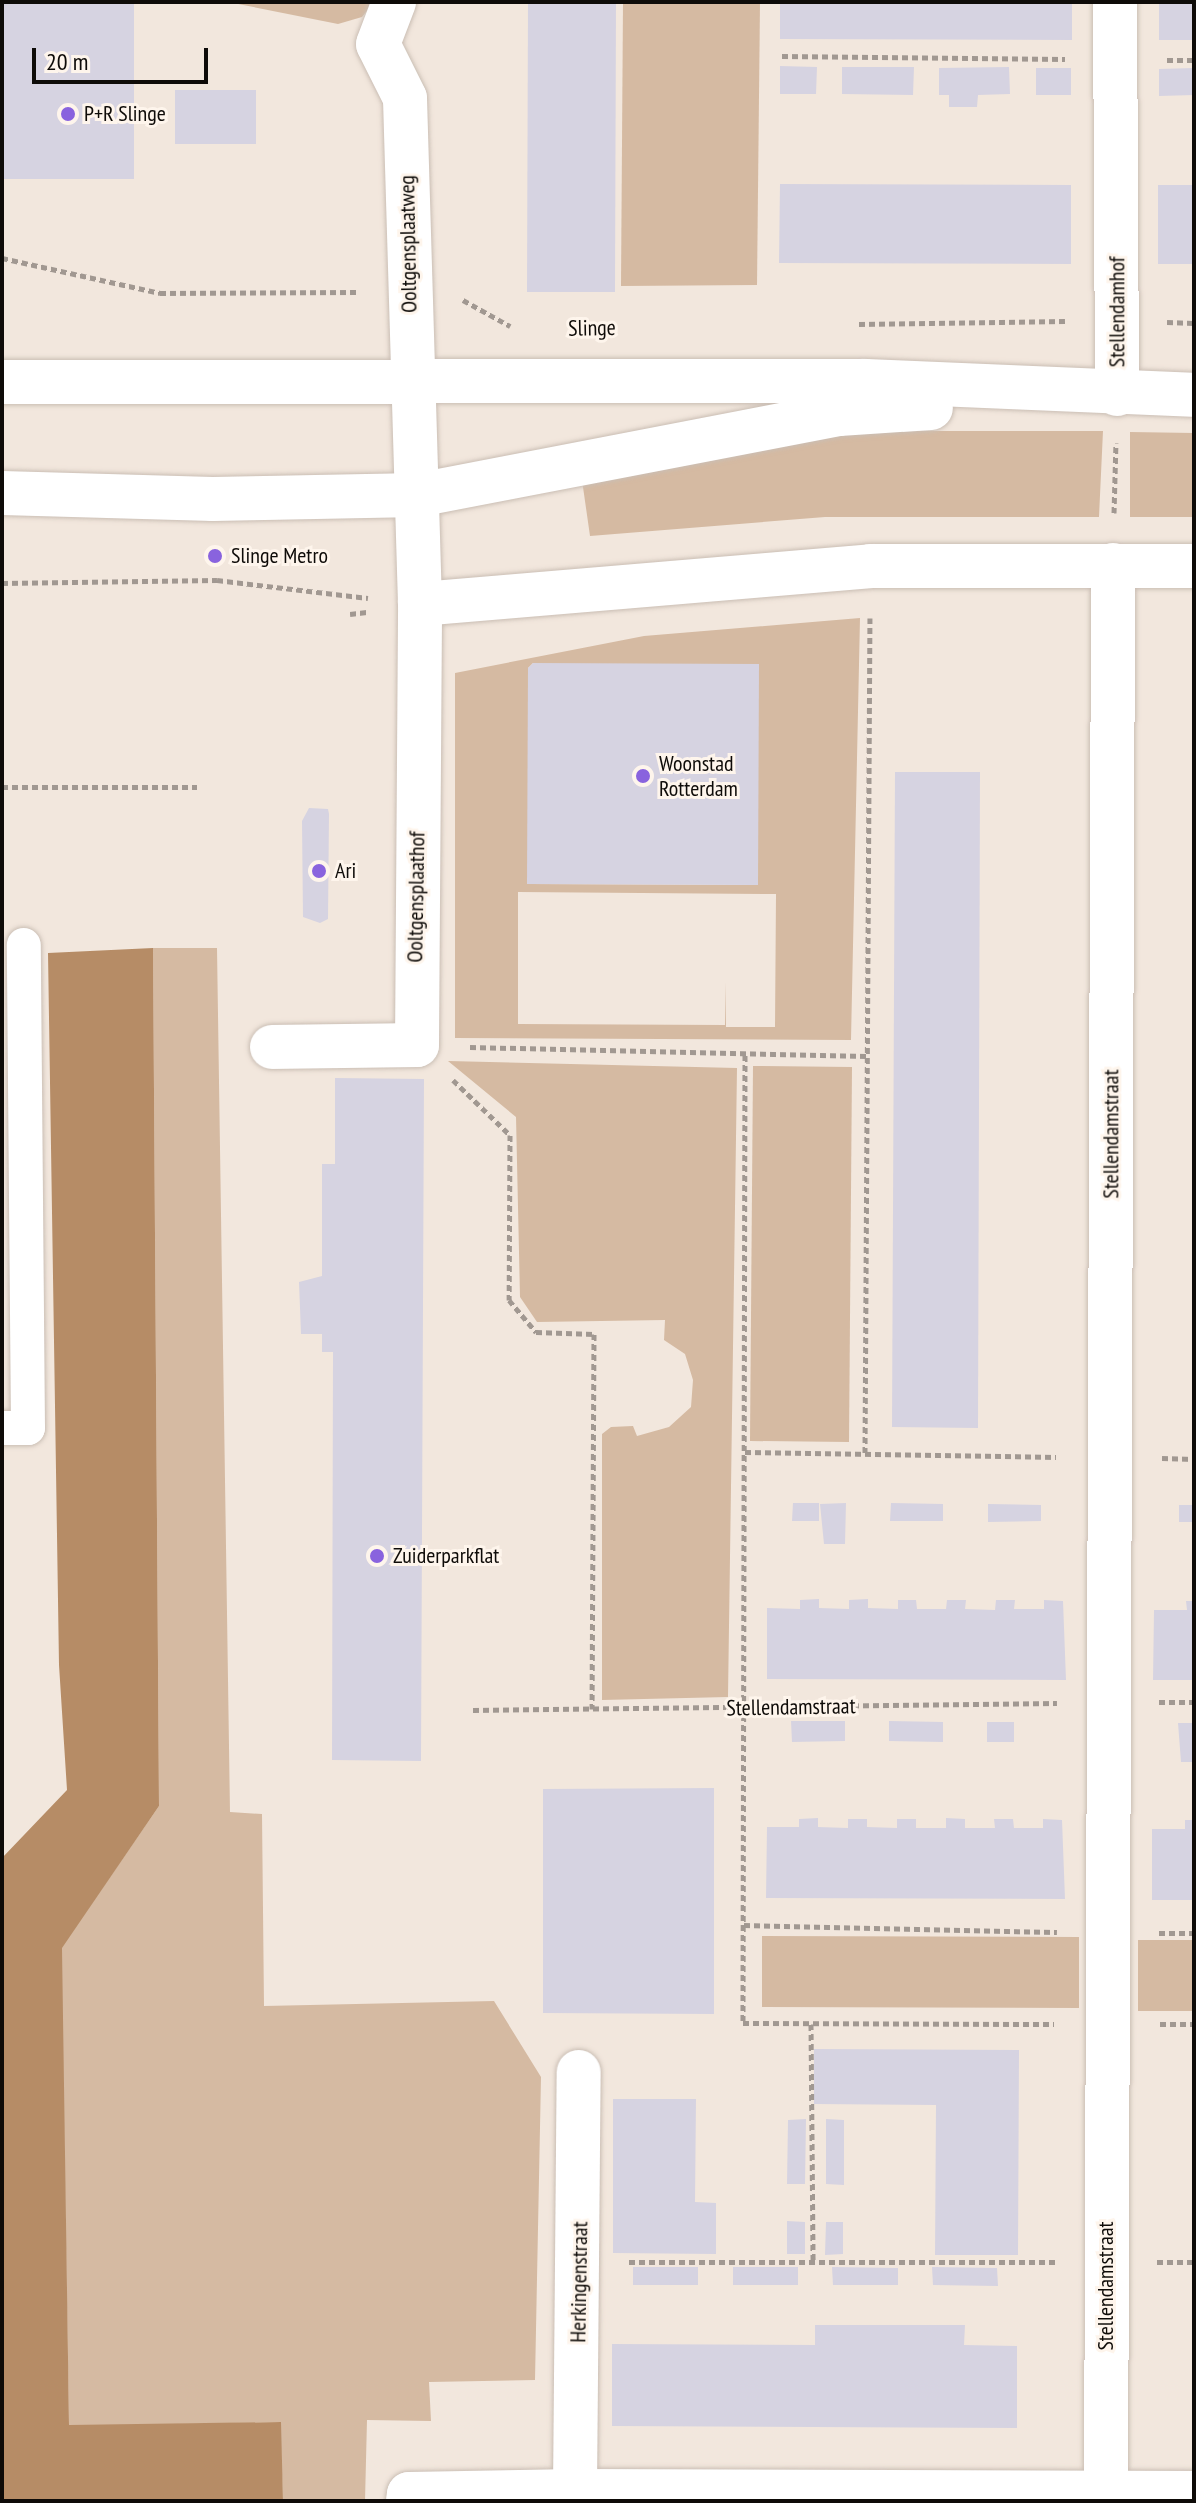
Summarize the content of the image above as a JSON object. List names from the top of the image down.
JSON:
{
  "streets": {
    "street": [
      "Ooltgensplaatweg",
      "Stellendamhof",
      "Ooltgensplaathof",
      "Stellendamstraat",
      "Herkingenstraat"
    ]
  },
  "crossings": [
    ["Stellendamhof", "Stellendamstraat"]
  ],
  "places": [
    "P+R Slinge",
    "Slinge Metro",
    "Woonstad Rotterdam",
    "Ari",
    "Zuiderparkflat"
  ],
  "scale_bar": "20 m"
}
